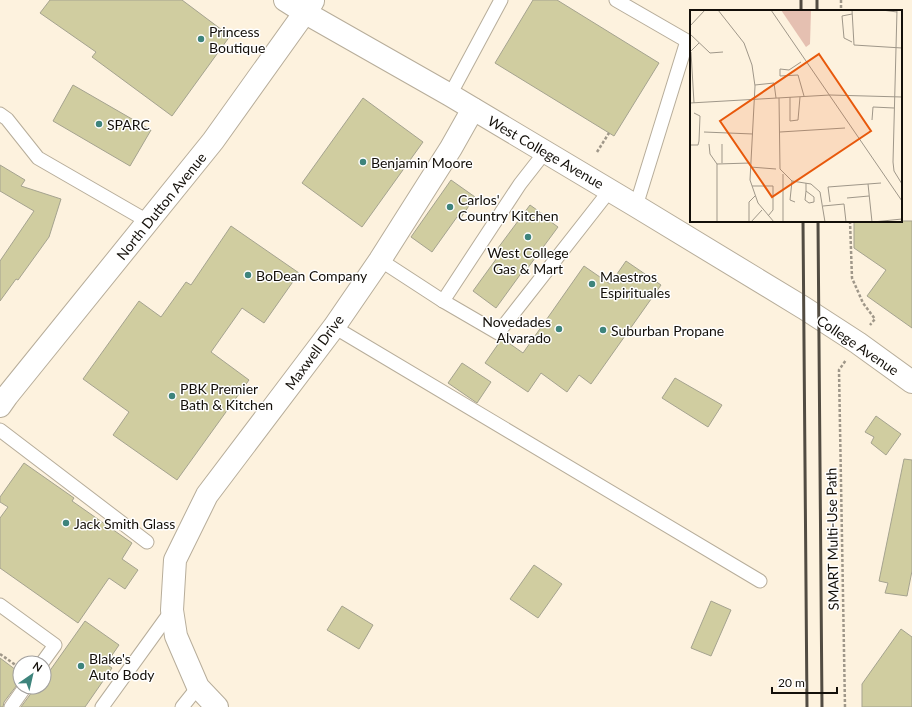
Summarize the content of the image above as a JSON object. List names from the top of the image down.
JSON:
{
  "streets": {
    "main road": [
      "West College Avenue",
      "North Dutton Avenue",
      "College Avenue",
      "Maxwell Drive"
    ],
    "path": ["SMART Multi-Use Path"]
  },
  "crossings": [
    ["West College Avenue", "North Dutton Avenue"],
    ["West College Avenue", "College Avenue"],
    ["West College Avenue", "Maxwell Drive"]
  ],
  "places": [
    "Princess Boutique",
    "SPARC",
    "Benjamin Moore",
    "Carlos' Country Kitchen",
    "West College Gas & Mart",
    "BoDean Company",
    "Maestros Espirituales",
    "Novedades Alvarado",
    "Suburban Propane",
    "PBK Premier Bath & Kitchen",
    "Jack Smith Glass",
    "Blake's Auto Body"
  ],
  "scale_bar": "20 m",
  "north": "top right"
}
